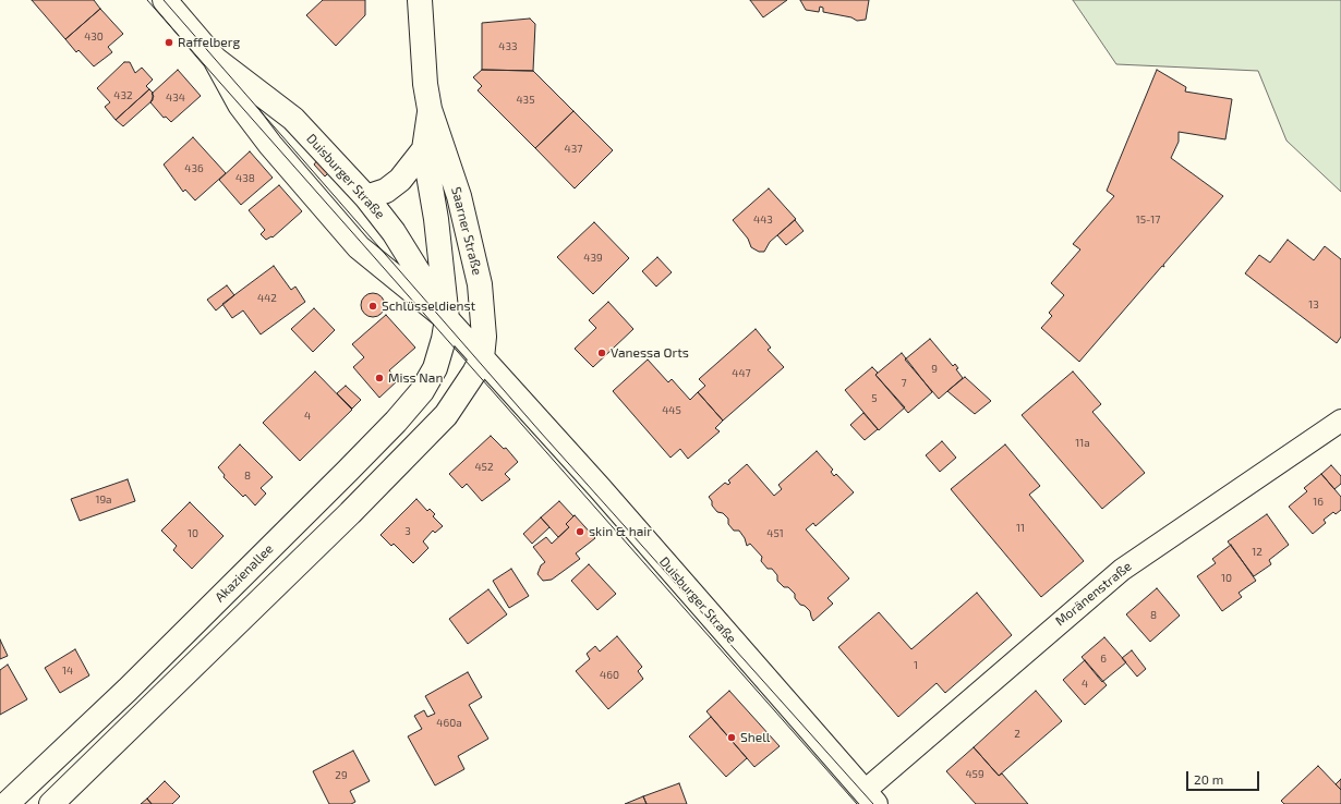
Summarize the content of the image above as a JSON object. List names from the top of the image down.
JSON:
{
  "streets": {
    "main road": ["Duisburger Straße", "Saarner Straße", "Akazienallee"],
    "street": ["Moränenstraße"]
  },
  "crossings": [
    ["Duisburger Straße", "Saarner Straße"],
    ["Duisburger Straße", "Akazienallee"],
    ["Duisburger Straße", "Moränenstraße"],
    ["Saarner Straße", "Akazienallee"]
  ],
  "places": [
    "Raffelberg",
    "Schlüsseldienst",
    "Vanessa Orts",
    "Miss Nan",
    "skin & hair",
    "Shell"
  ],
  "house_numbers": [
    "430",
    "433",
    "432",
    "434",
    "435",
    "437",
    "436",
    "438",
    "443",
    "15-17",
    "439",
    "442",
    "13",
    "9",
    "447",
    "7",
    "5",
    "445",
    "4",
    "11a",
    "452",
    "8",
    "19a",
    "16",
    "11",
    "3",
    "10",
    "451",
    "12",
    "10",
    "8",
    "6",
    "1",
    "14",
    "460",
    "4",
    "460a",
    "2",
    "459",
    "29"
  ],
  "scale_bar": "20 m"
}
